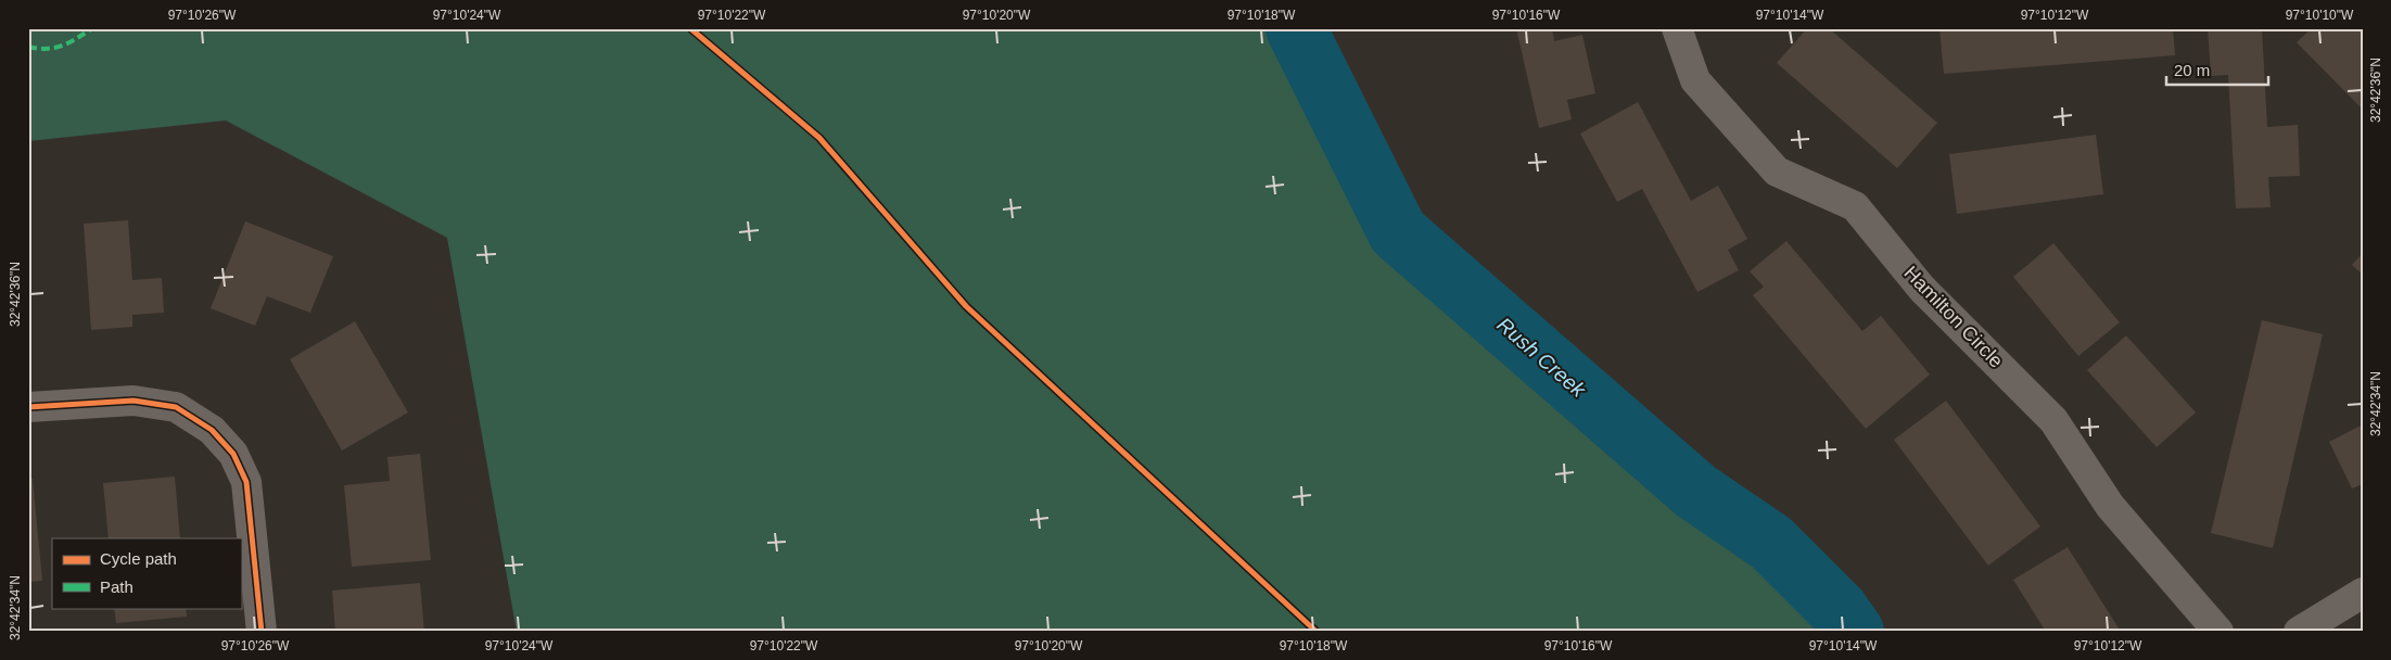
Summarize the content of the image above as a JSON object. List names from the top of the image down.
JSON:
{
  "streets": {
    "street": ["Hamilton Circle"]
  },
  "water": ["Rush Creek"],
  "legend": ["Cycle path", "Path"],
  "scale_bar": "20 m",
  "coordinates": [
    "97°10'26\"W",
    "97°10'24\"W",
    "97°10'22\"W",
    "97°10'20\"W",
    "97°10'18\"W",
    "97°10'16\"W",
    "97°10'14\"W",
    "97°10'12\"W",
    "97°10'10\"W",
    "32°42'36\"N",
    "32°42'34\"N"
  ]
}
